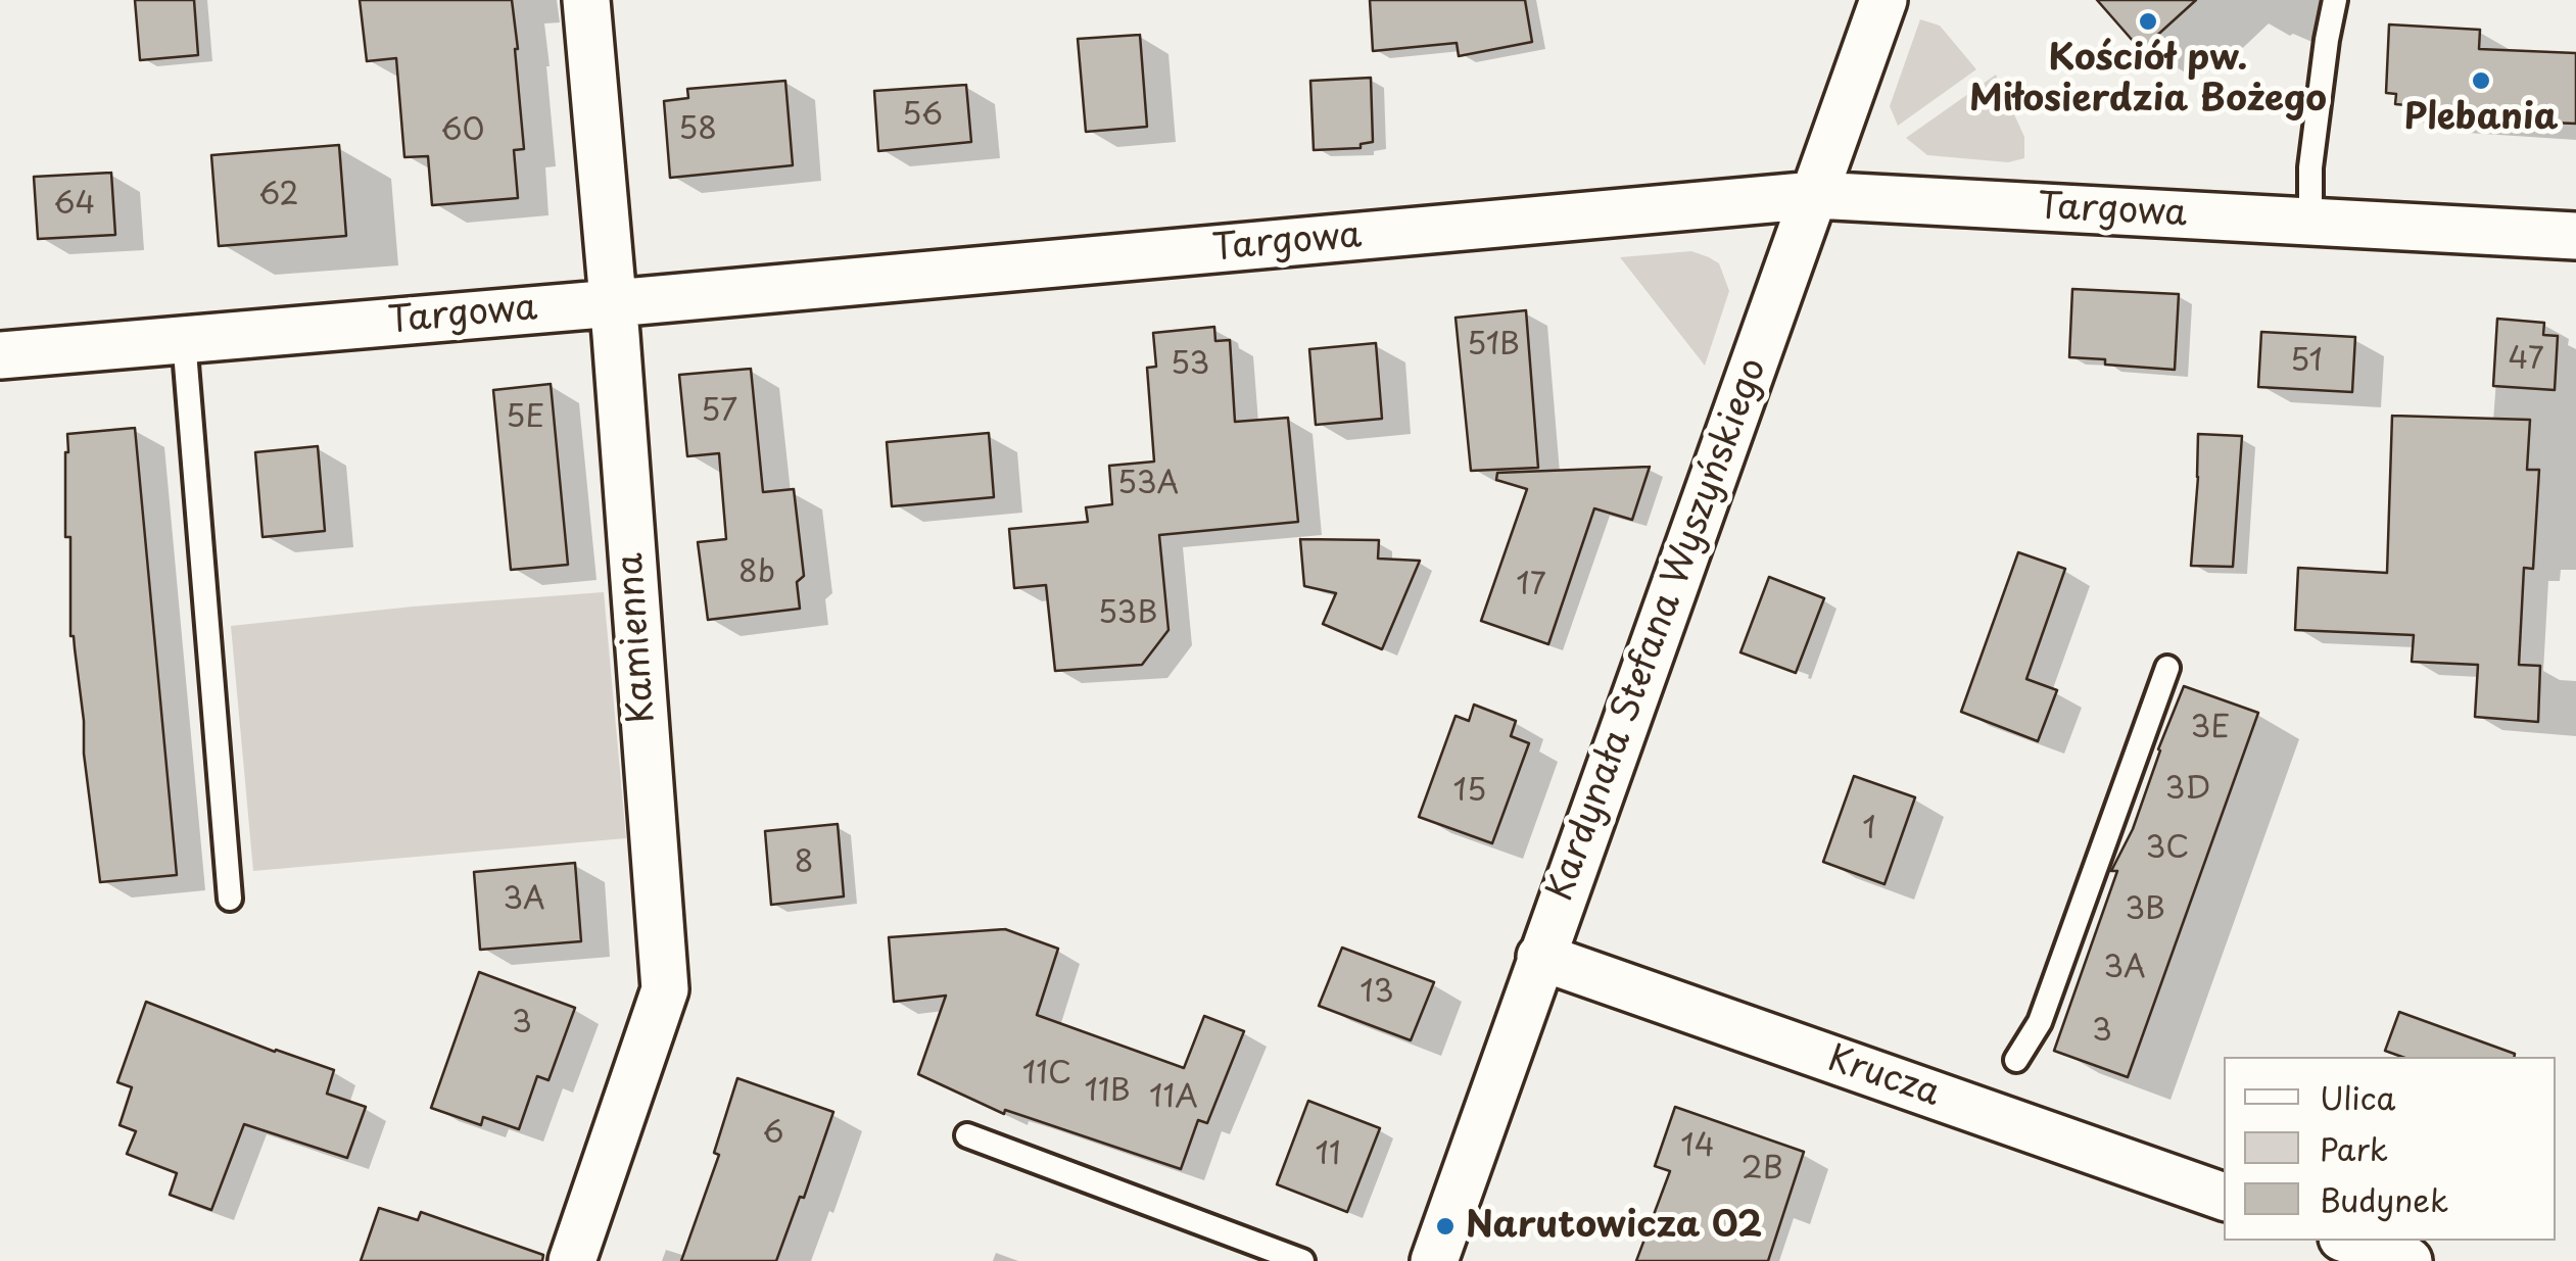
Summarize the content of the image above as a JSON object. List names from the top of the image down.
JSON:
{
  "streets": {
    "street": [
      "Targowa",
      "Kardynała Stefana Wyszyńskiego",
      "Kamienna",
      "Krucza"
    ]
  },
  "crossings": [
    ["Targowa", "Kardynała Stefana Wyszyńskiego"],
    ["Targowa", "Kamienna"],
    ["Kardynała Stefana Wyszyńskiego", "Krucza"]
  ],
  "places": ["Kościół pw. Miłosierdzia Bożego", "Plebania", "Narutowicza 02"],
  "house_numbers": [
    "56",
    "58",
    "60",
    "62",
    "64",
    "51B",
    "47",
    "51",
    "53",
    "57",
    "5E",
    "53A",
    "8b",
    "17",
    "53B",
    "3E",
    "3D",
    "15",
    "1",
    "3C",
    "8",
    "3A",
    "3B",
    "3A",
    "13",
    "3",
    "3",
    "11C",
    "11B",
    "11A",
    "6",
    "14",
    "11",
    "2B"
  ],
  "legend": ["Ulica", "Park", "Budynek"]
}
